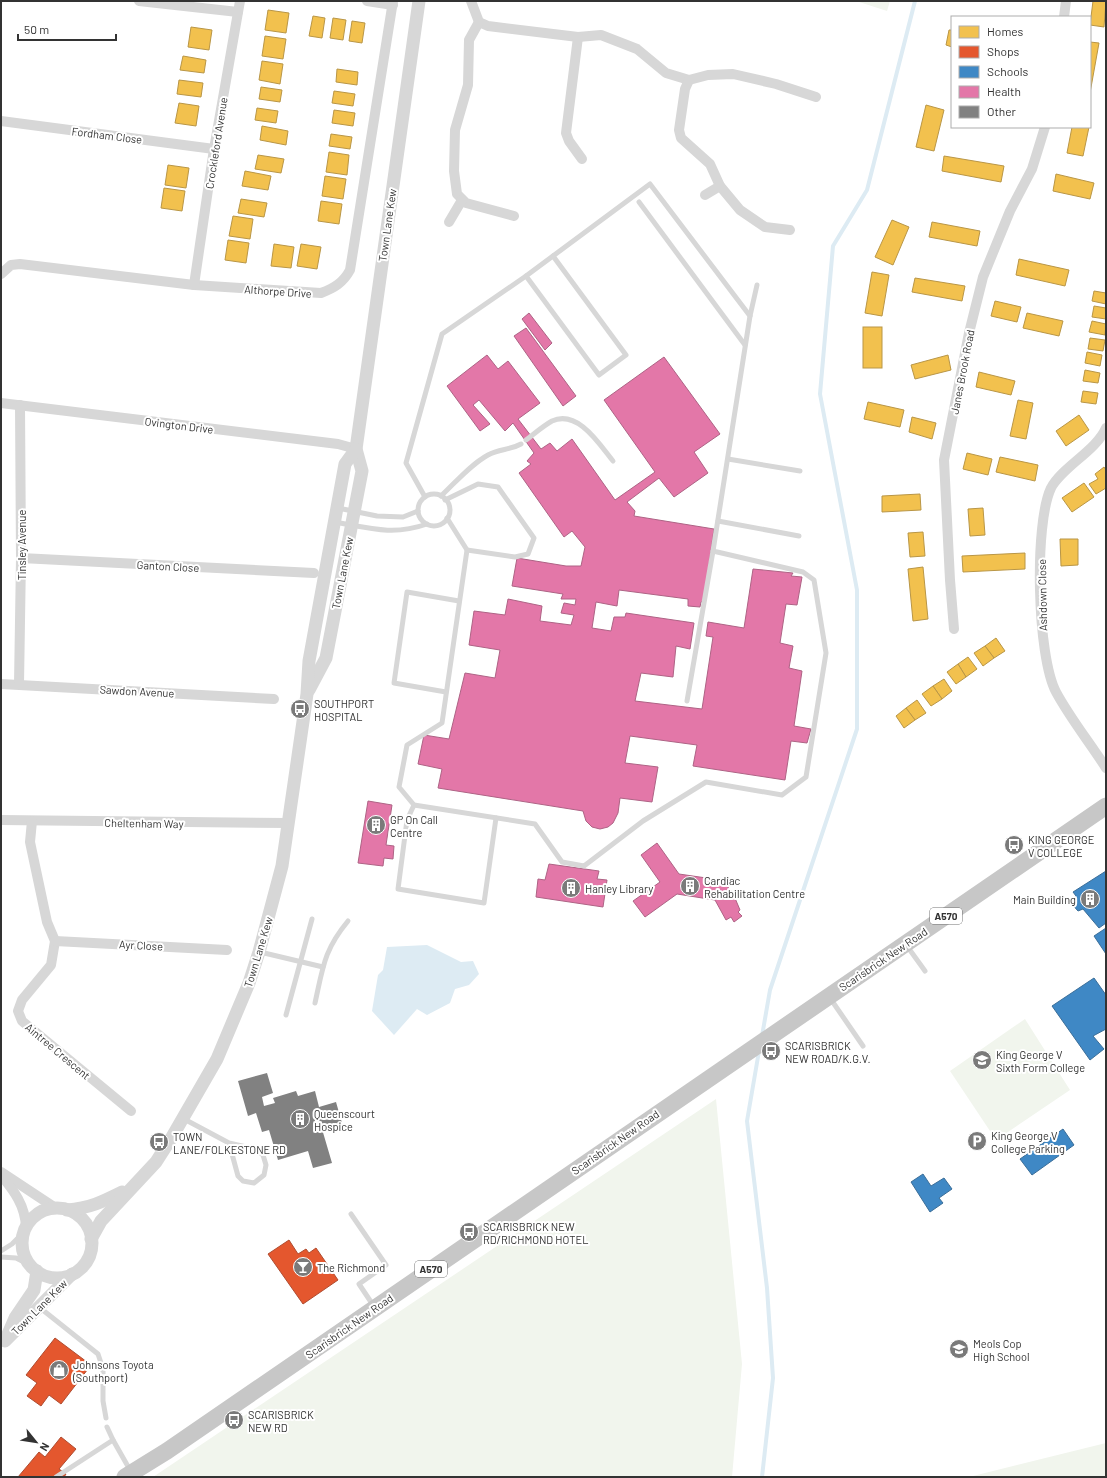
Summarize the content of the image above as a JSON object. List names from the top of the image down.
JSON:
{
  "streets": {
    "highway": ["A570", "Scarisbrick New Road"],
    "street": [
      "Fordham Close",
      "Crockleford Avenue",
      "Town Lane Kew",
      "Althorpe Drive",
      "Janes Brook Road",
      "Ovington Drive",
      "Tinsley Avenue",
      "Ganton Close",
      "Ashdown Close",
      "Sawdon Avenue",
      "Cheltenham Way",
      "Ayr Close",
      "Aintree Crescent"
    ]
  },
  "crossings": [
    ["Fordham Close", "Crockleford Avenue"],
    ["Crockleford Avenue", "Althorpe Drive"],
    ["Town Lane Kew", "Ovington Drive"],
    ["Town Lane Kew", "Cheltenham Way"],
    ["Ovington Drive", "Tinsley Avenue"],
    ["Tinsley Avenue", "Ganton Close"],
    ["Tinsley Avenue", "Sawdon Avenue"],
    ["Ayr Close", "Aintree Crescent"]
  ],
  "places": {
    "bus stop": [
      "SOUTHPORT HOSPITAL",
      "KING GEORGE V COLLEGE",
      "SCARISBRICK NEW ROAD/K.G.V.",
      "TOWN LANE/FOLKESTONE RD",
      "SCARISBRICK NEW RD/RICHMOND HOTEL",
      "SCARISBRICK NEW RD"
    ],
    "building": [
      "GP On Call Centre",
      "Cardiac Rehabilitation Centre",
      "Hanley Library",
      "Main Building",
      "Queenscourt Hospice"
    ],
    "school or university": ["King George V Sixth Form College", "Meols Cop High School"],
    "parking": ["King George V College Parking"],
    "bar": ["The Richmond"],
    "shop": ["Johnsons Toyota (Southport)"]
  },
  "legend": [
    "Homes",
    "Shops",
    "Schools",
    "Health",
    "Other"
  ],
  "scale_bar": "50 m",
  "north": "bottom right"
}
